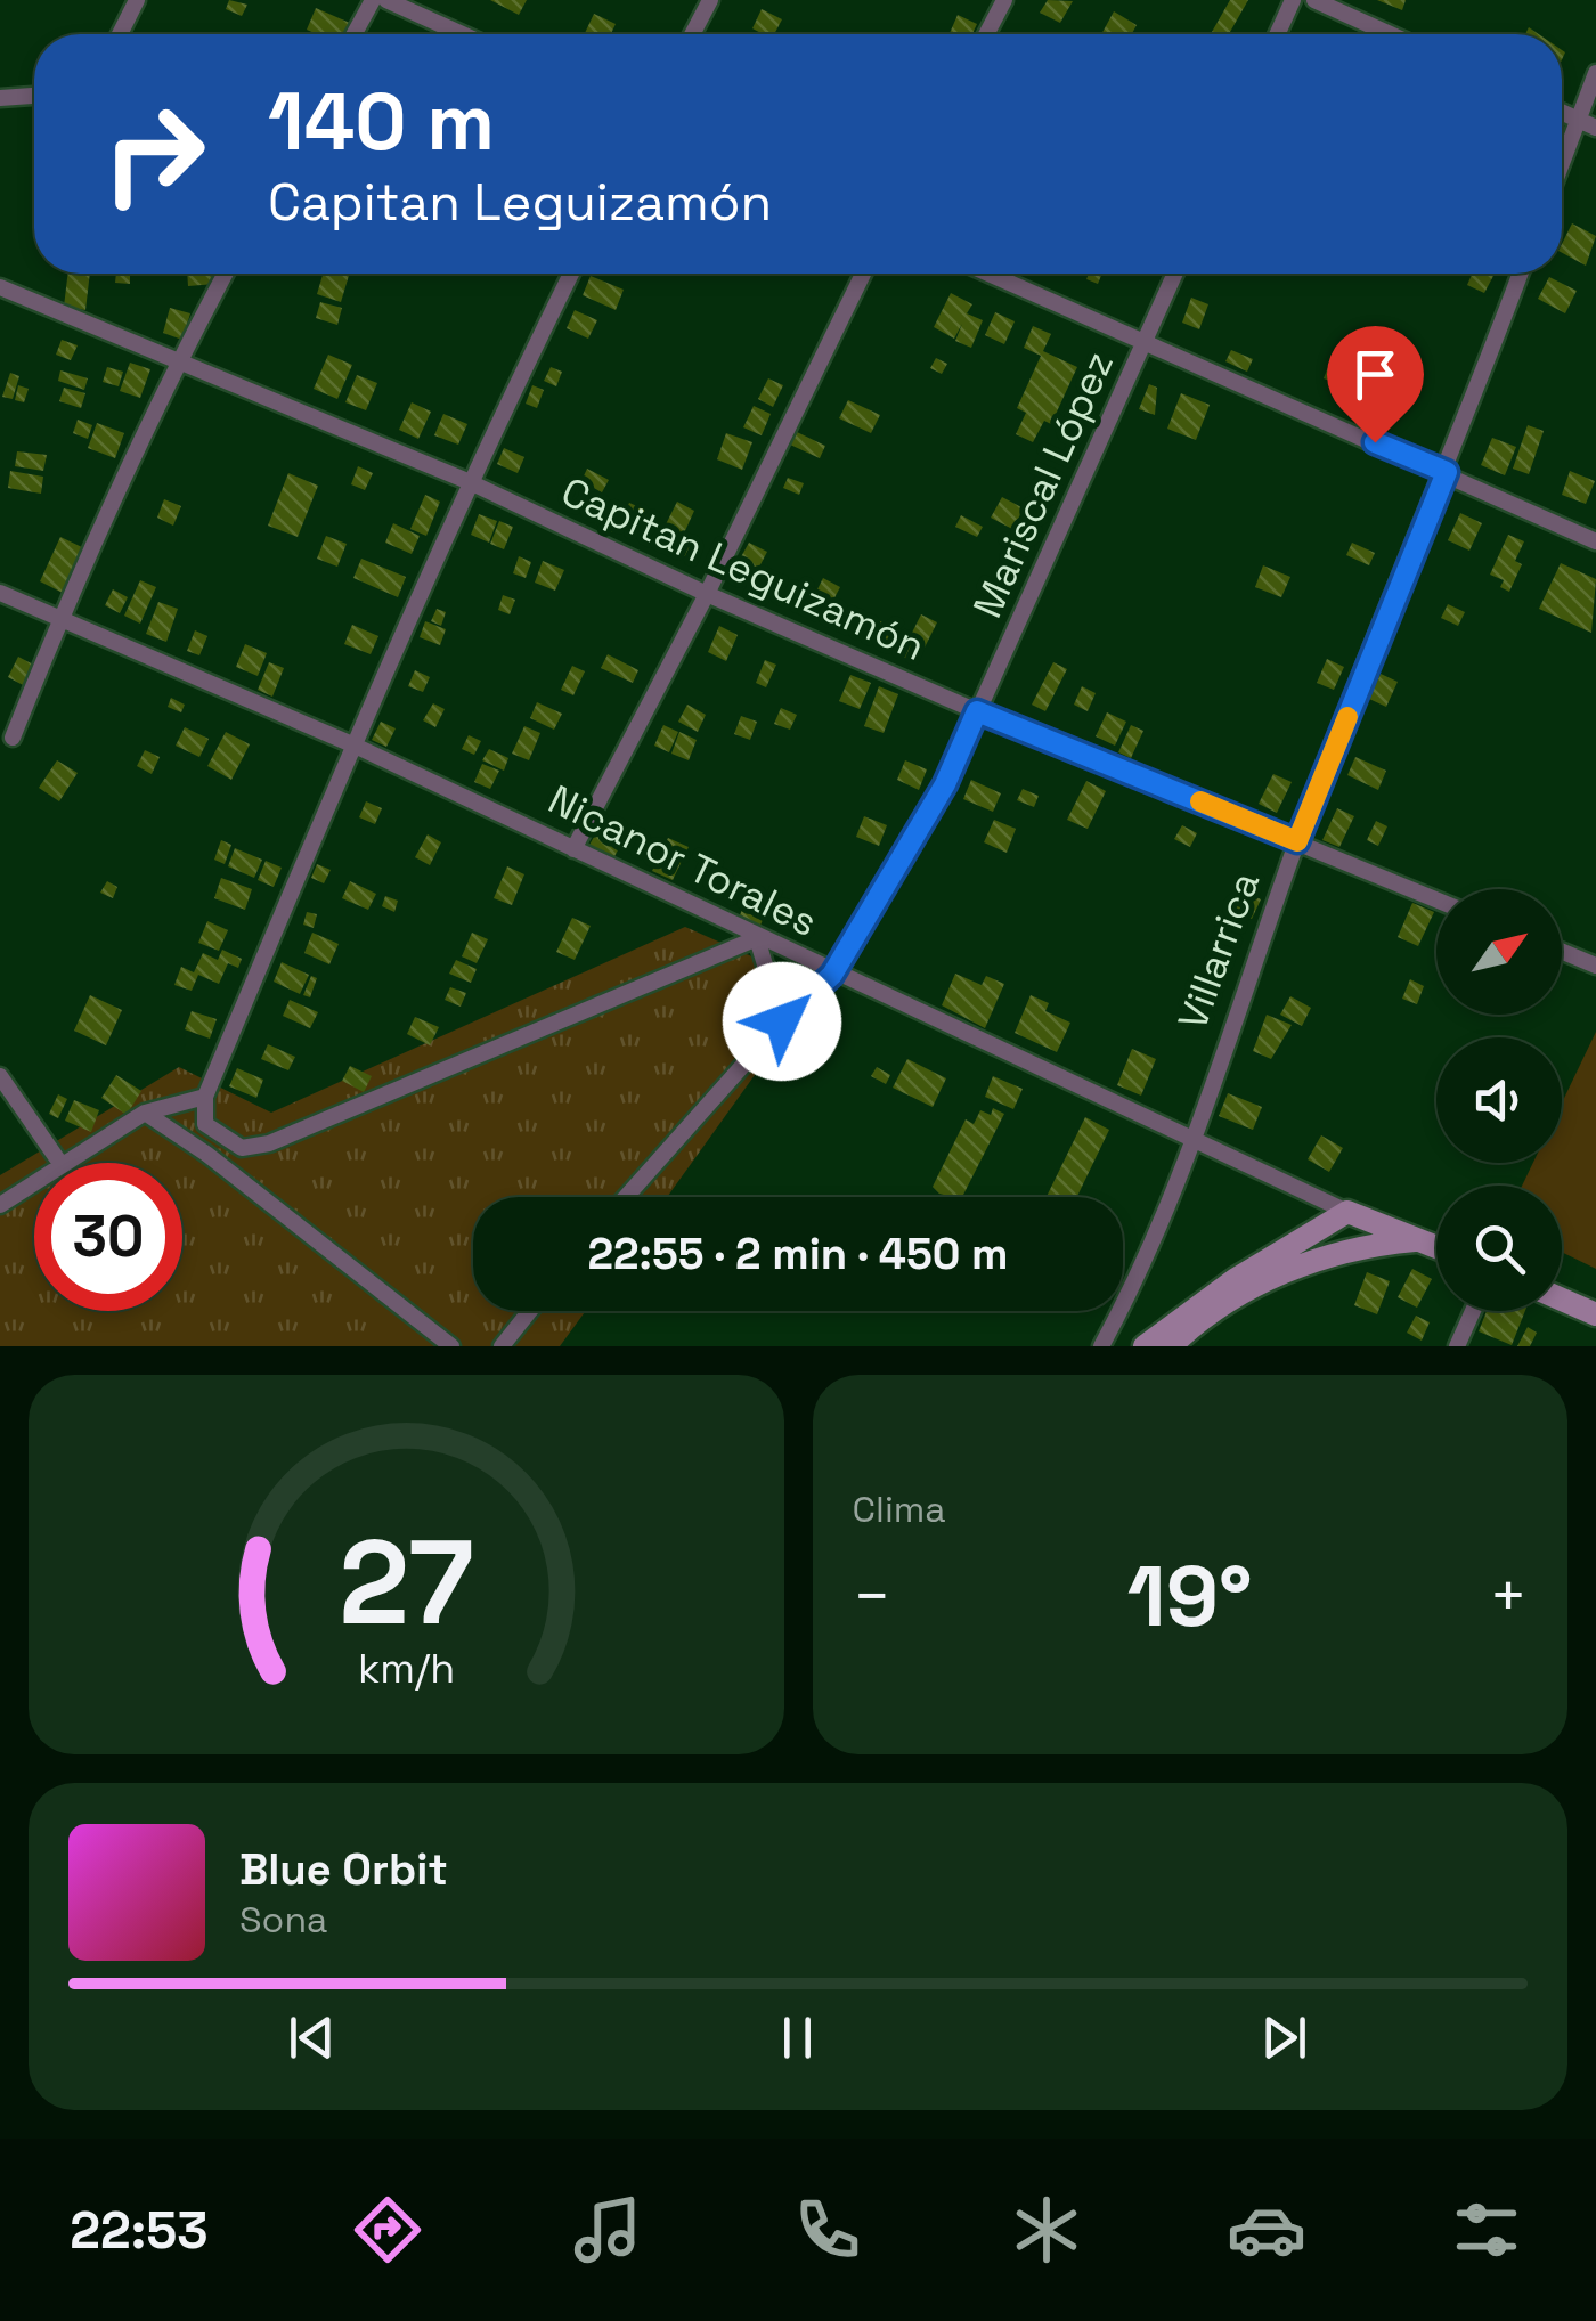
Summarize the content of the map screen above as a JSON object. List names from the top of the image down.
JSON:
{
  "streets": {
    "street": [
      "Mariscal López",
      "Capitan Leguizamón",
      "Nicanor Torales",
      "Villarrica"
    ]
  },
  "crossings": [
    ["Mariscal López", "Capitan Leguizamón"],
    ["Mariscal López", "Nicanor Torales"],
    ["Capitan Leguizamón", "Villarrica"],
    ["Nicanor Torales", "Villarrica"]
  ],
  "north": "top right",
  "page": {
    "turn": ["140 m", "Capitan Leguizamón"],
    "limit": "30",
    "trip": "22:55 · 2 min · 450 m",
    "tile": "Clima",
    "heat": ["−", "19°", "+"],
    "song": ["Blue Orbit", "Sona"],
    "tabs": "22:53",
    "gauge": ["27", "km/h"]
  }
}
